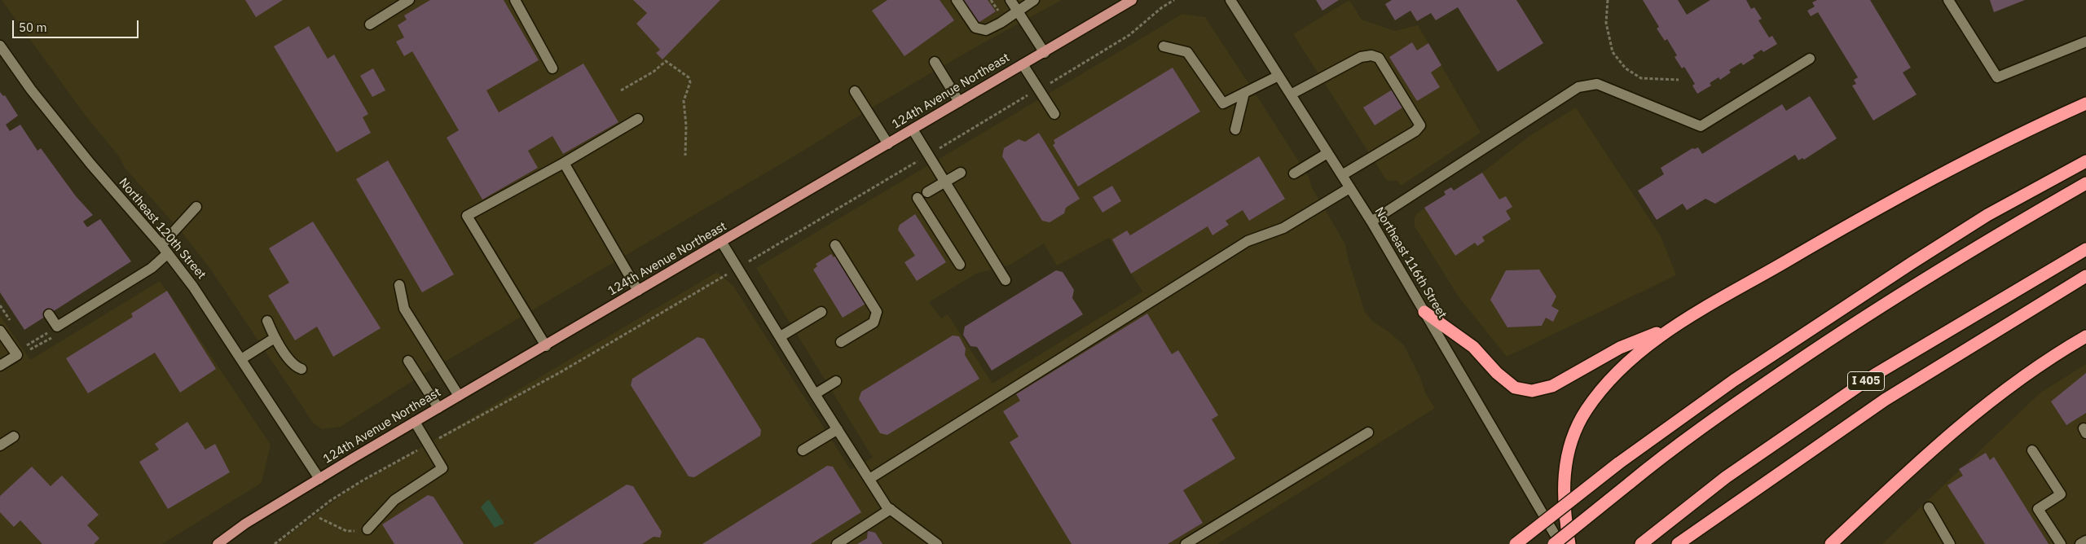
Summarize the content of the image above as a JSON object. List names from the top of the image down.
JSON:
{
  "streets": {
    "highway": ["I 405"],
    "main road": ["124th Avenue Northeast"],
    "street": ["Northeast 120th Street", "Northeast 116th Street"]
  },
  "crossings": [
    ["124th Avenue Northeast", "Northeast 120th Street"]
  ],
  "scale_bar": "50 m"
}
